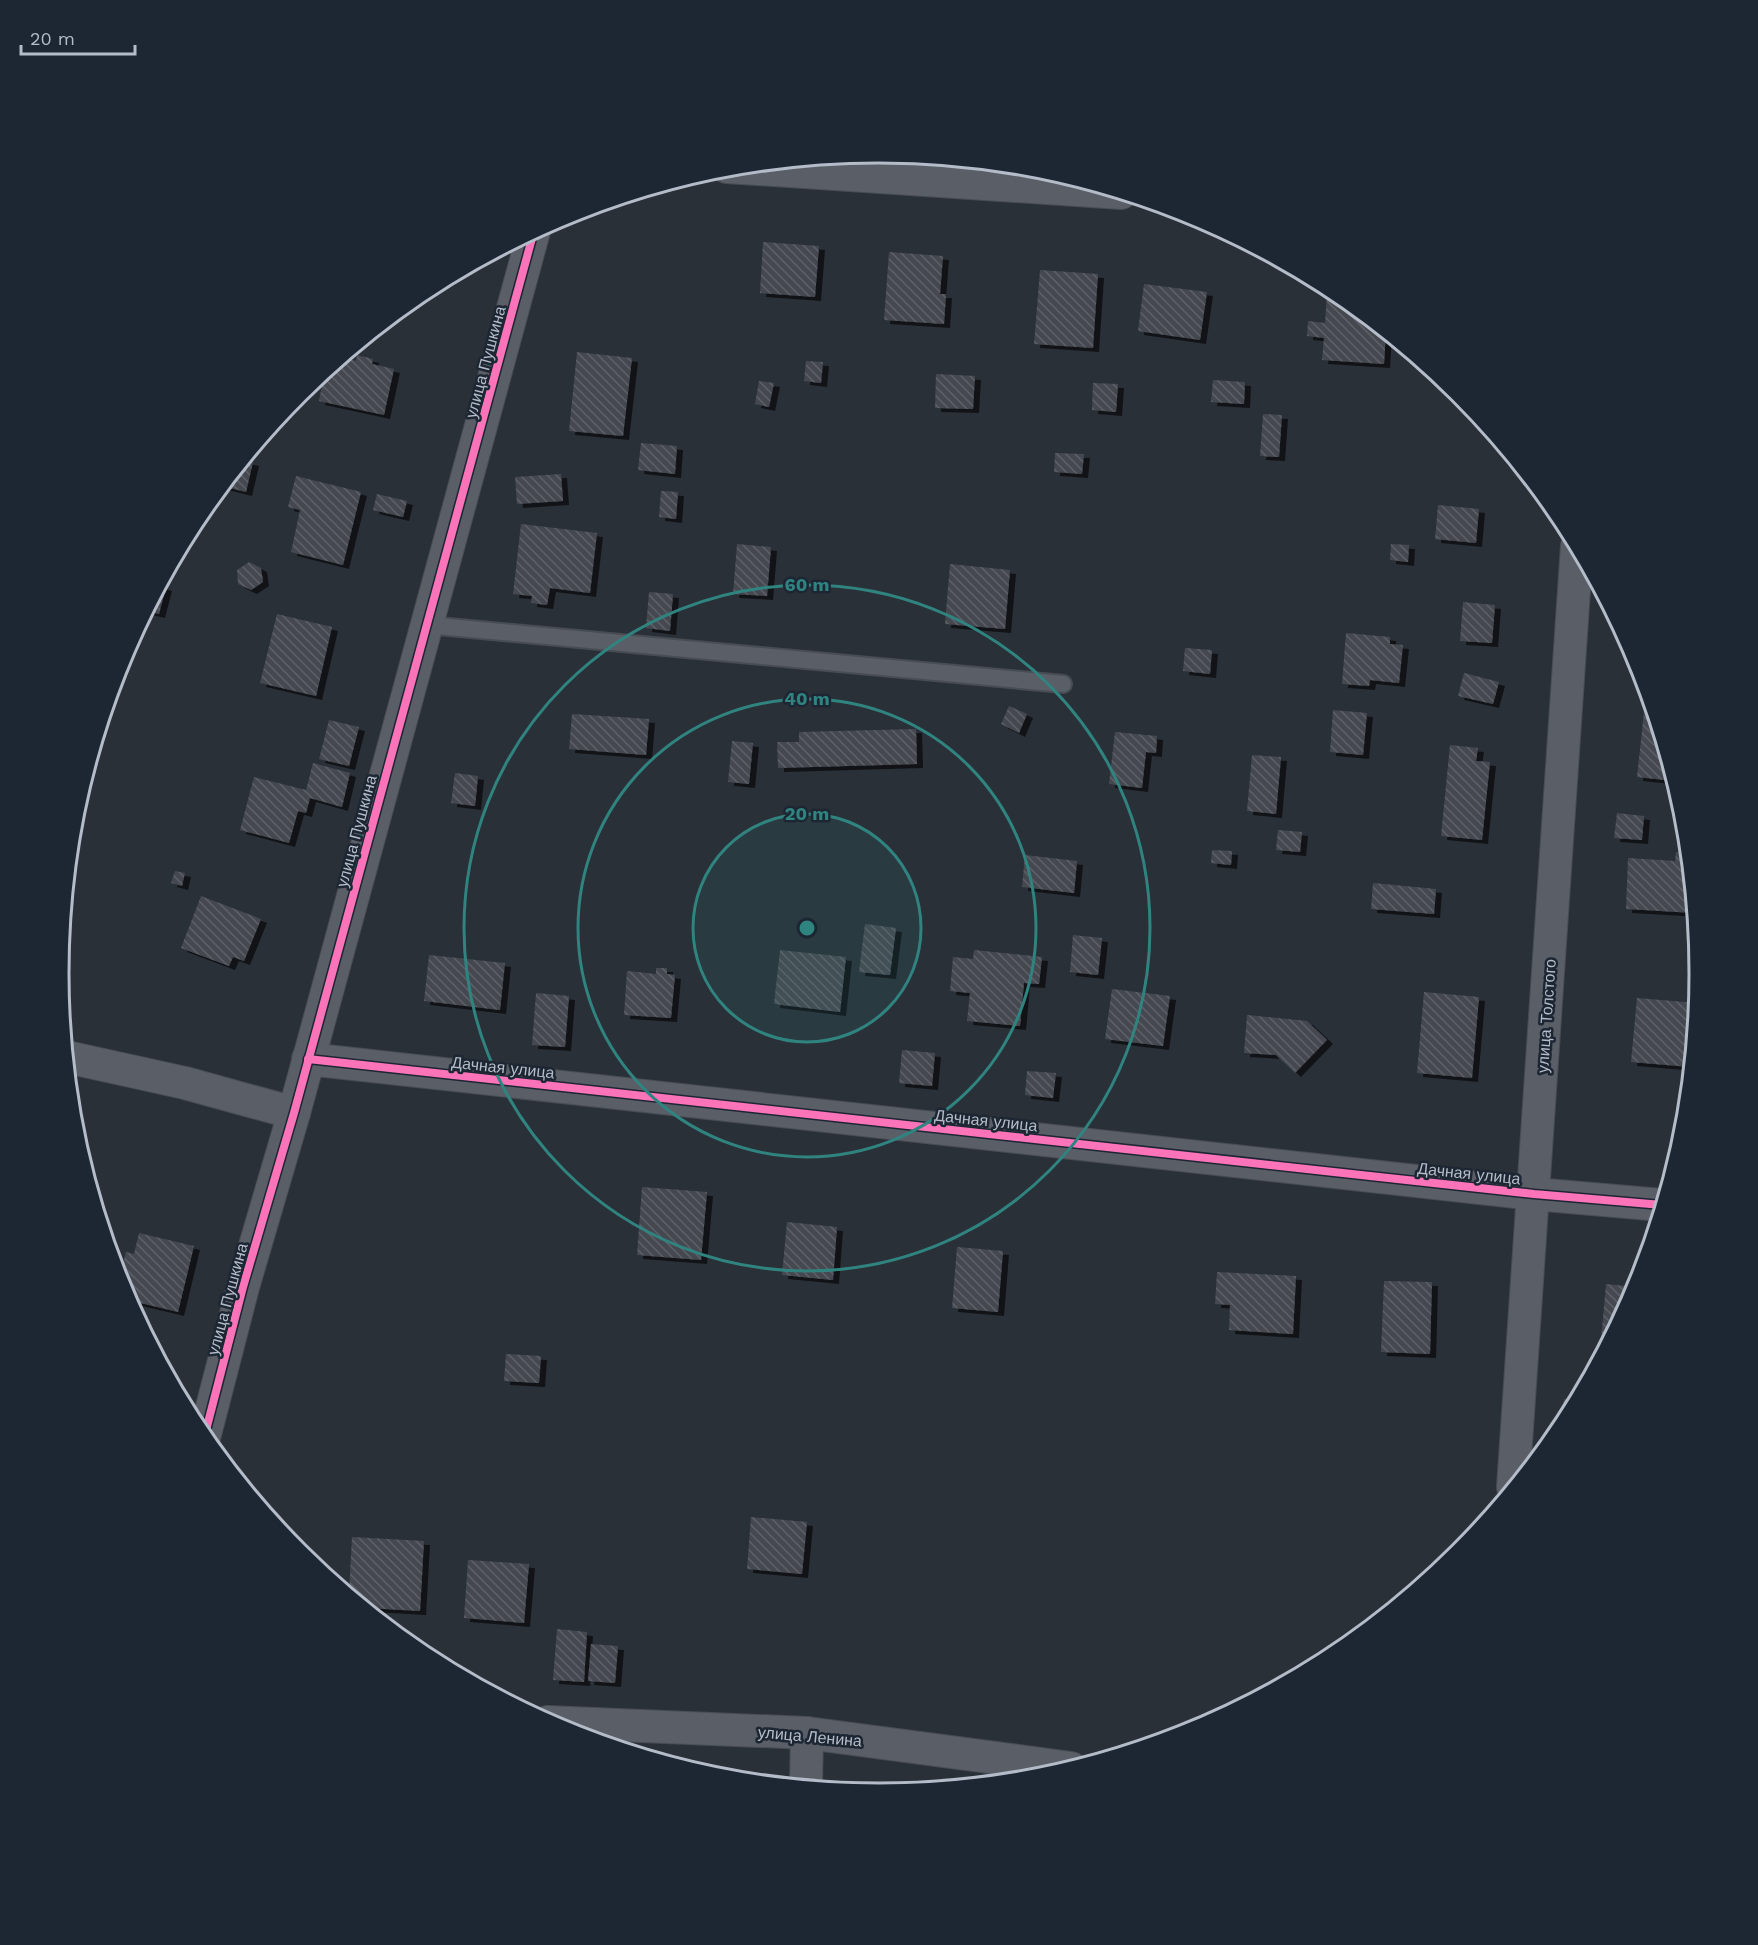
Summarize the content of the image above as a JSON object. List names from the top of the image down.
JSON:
{
  "streets": {
    "street": [
      "улица Пушкина",
      "улица Толстого",
      "Дачная улица",
      "улица Ленина"
    ]
  },
  "crossings": [
    ["улица Пушкина", "Дачная улица"],
    ["улица Толстого", "Дачная улица"]
  ],
  "scale_bar": "20 m",
  "rings": ["60 m", "40 m", "20 m"]
}
